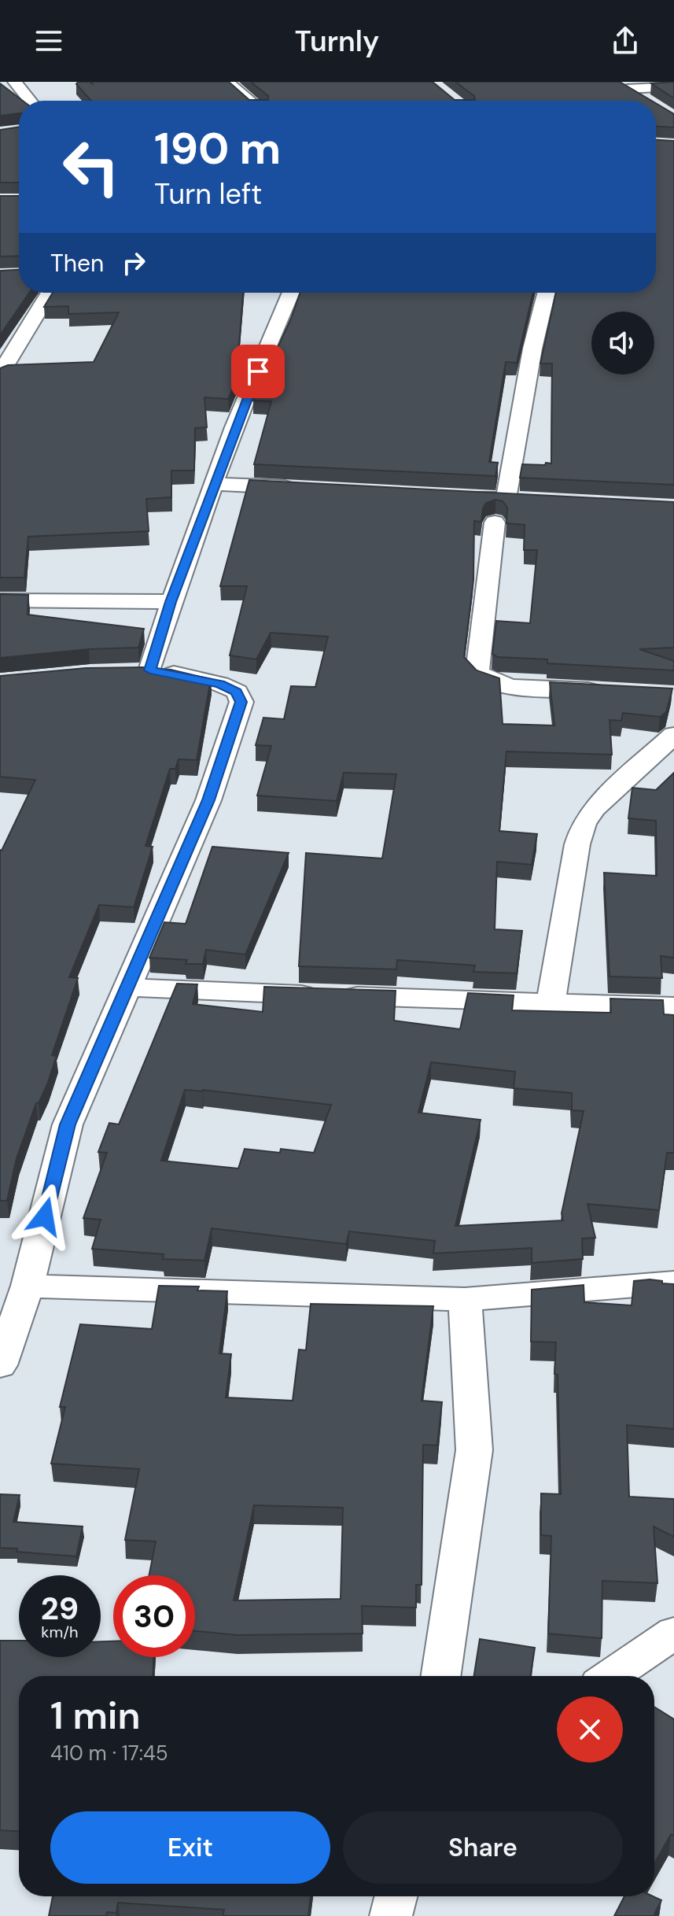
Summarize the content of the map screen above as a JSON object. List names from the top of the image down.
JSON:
{
  "page": {
    "header": "Turnly",
    "turn": ["190 m", "Turn left"],
    "then": "Then",
    "speed": "29 km/h",
    "limit": "30",
    "heading": ["1 min", "410 m · 17:45"],
    "buttons": ["Exit", "Share"]
  }
}
